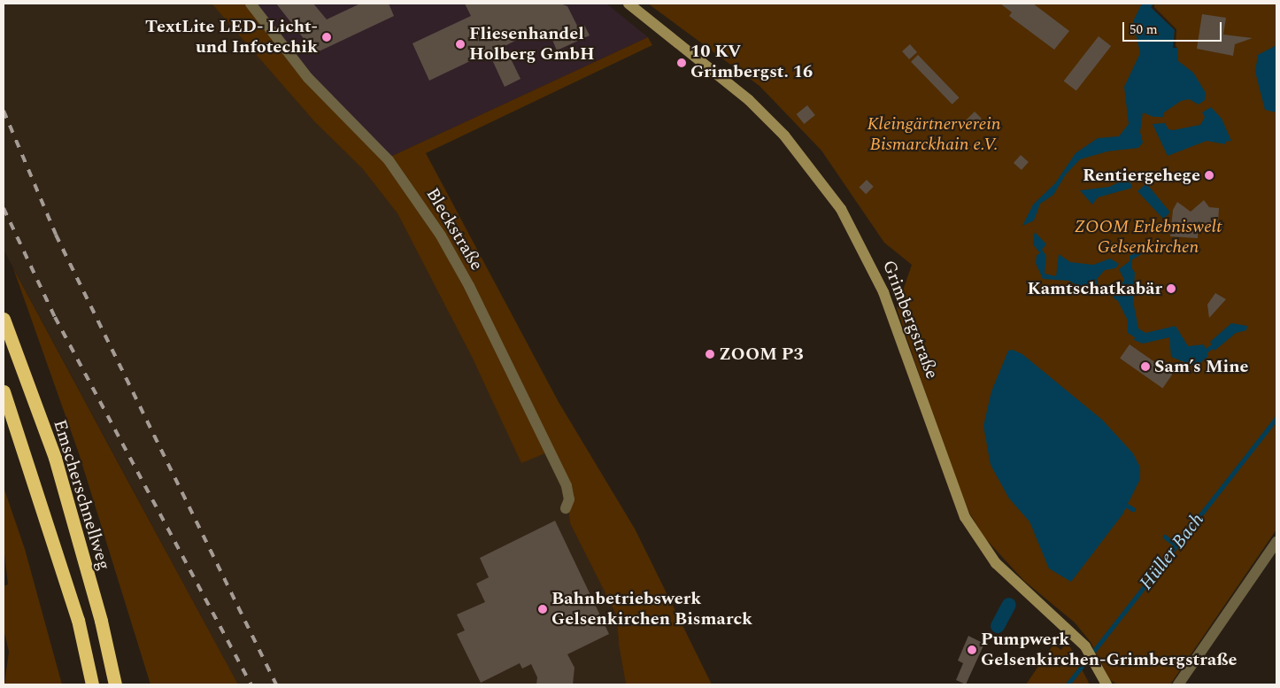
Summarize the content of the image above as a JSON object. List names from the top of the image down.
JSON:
{
  "streets": {
    "highway": ["Emscherschnellweg"],
    "street": ["Bleckstraße", "Grimbergstraße"]
  },
  "water": ["Hüller Bach"],
  "parks": ["Kleingärtnerverein Bismarckhain e.V.", "ZOOM Erlebniswelt Gelsenkirchen"],
  "places": [
    "TextLite LED- Licht- und Infotechik",
    "Fliesenhandel Holberg GmbH",
    "10 KV Grimbergst. 16",
    "Rentiergehege",
    "Kamtschatkabär",
    "ZOOM P3",
    "Sam’s Mine",
    "Bahnbetriebswerk Gelsenkirchen Bismarck",
    "Pumpwerk Gelsenkirchen-Grimbergstraße"
  ],
  "scale_bar": "50 m"
}
